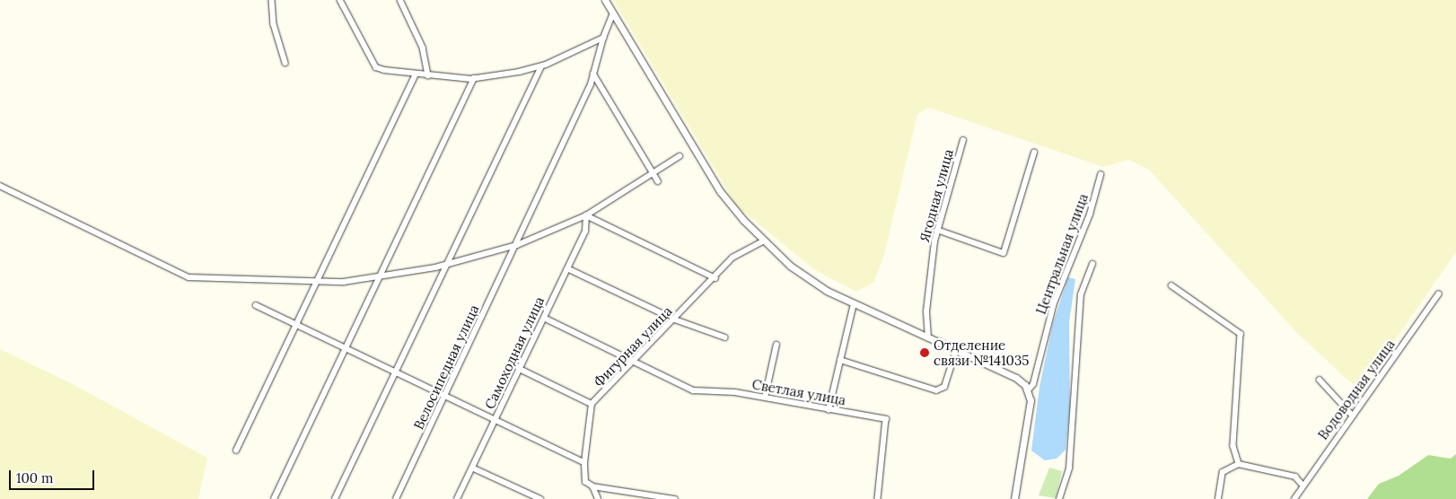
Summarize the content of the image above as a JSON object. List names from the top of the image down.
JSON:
{
  "streets": {
    "street": [
      "Ягодная улица",
      "Центральная улица",
      "Фигурная улица",
      "Самоходная улица",
      "Велосипедная улица",
      "Водоводная улица",
      "Светлая улица"
    ]
  },
  "crossings": [
    ["Фигурная улица", "Светлая улица"],
    ["Самоходная улица", "Светлая улица"]
  ],
  "places": ["Отделение связи №141035"],
  "scale_bar": "100 m"
}
